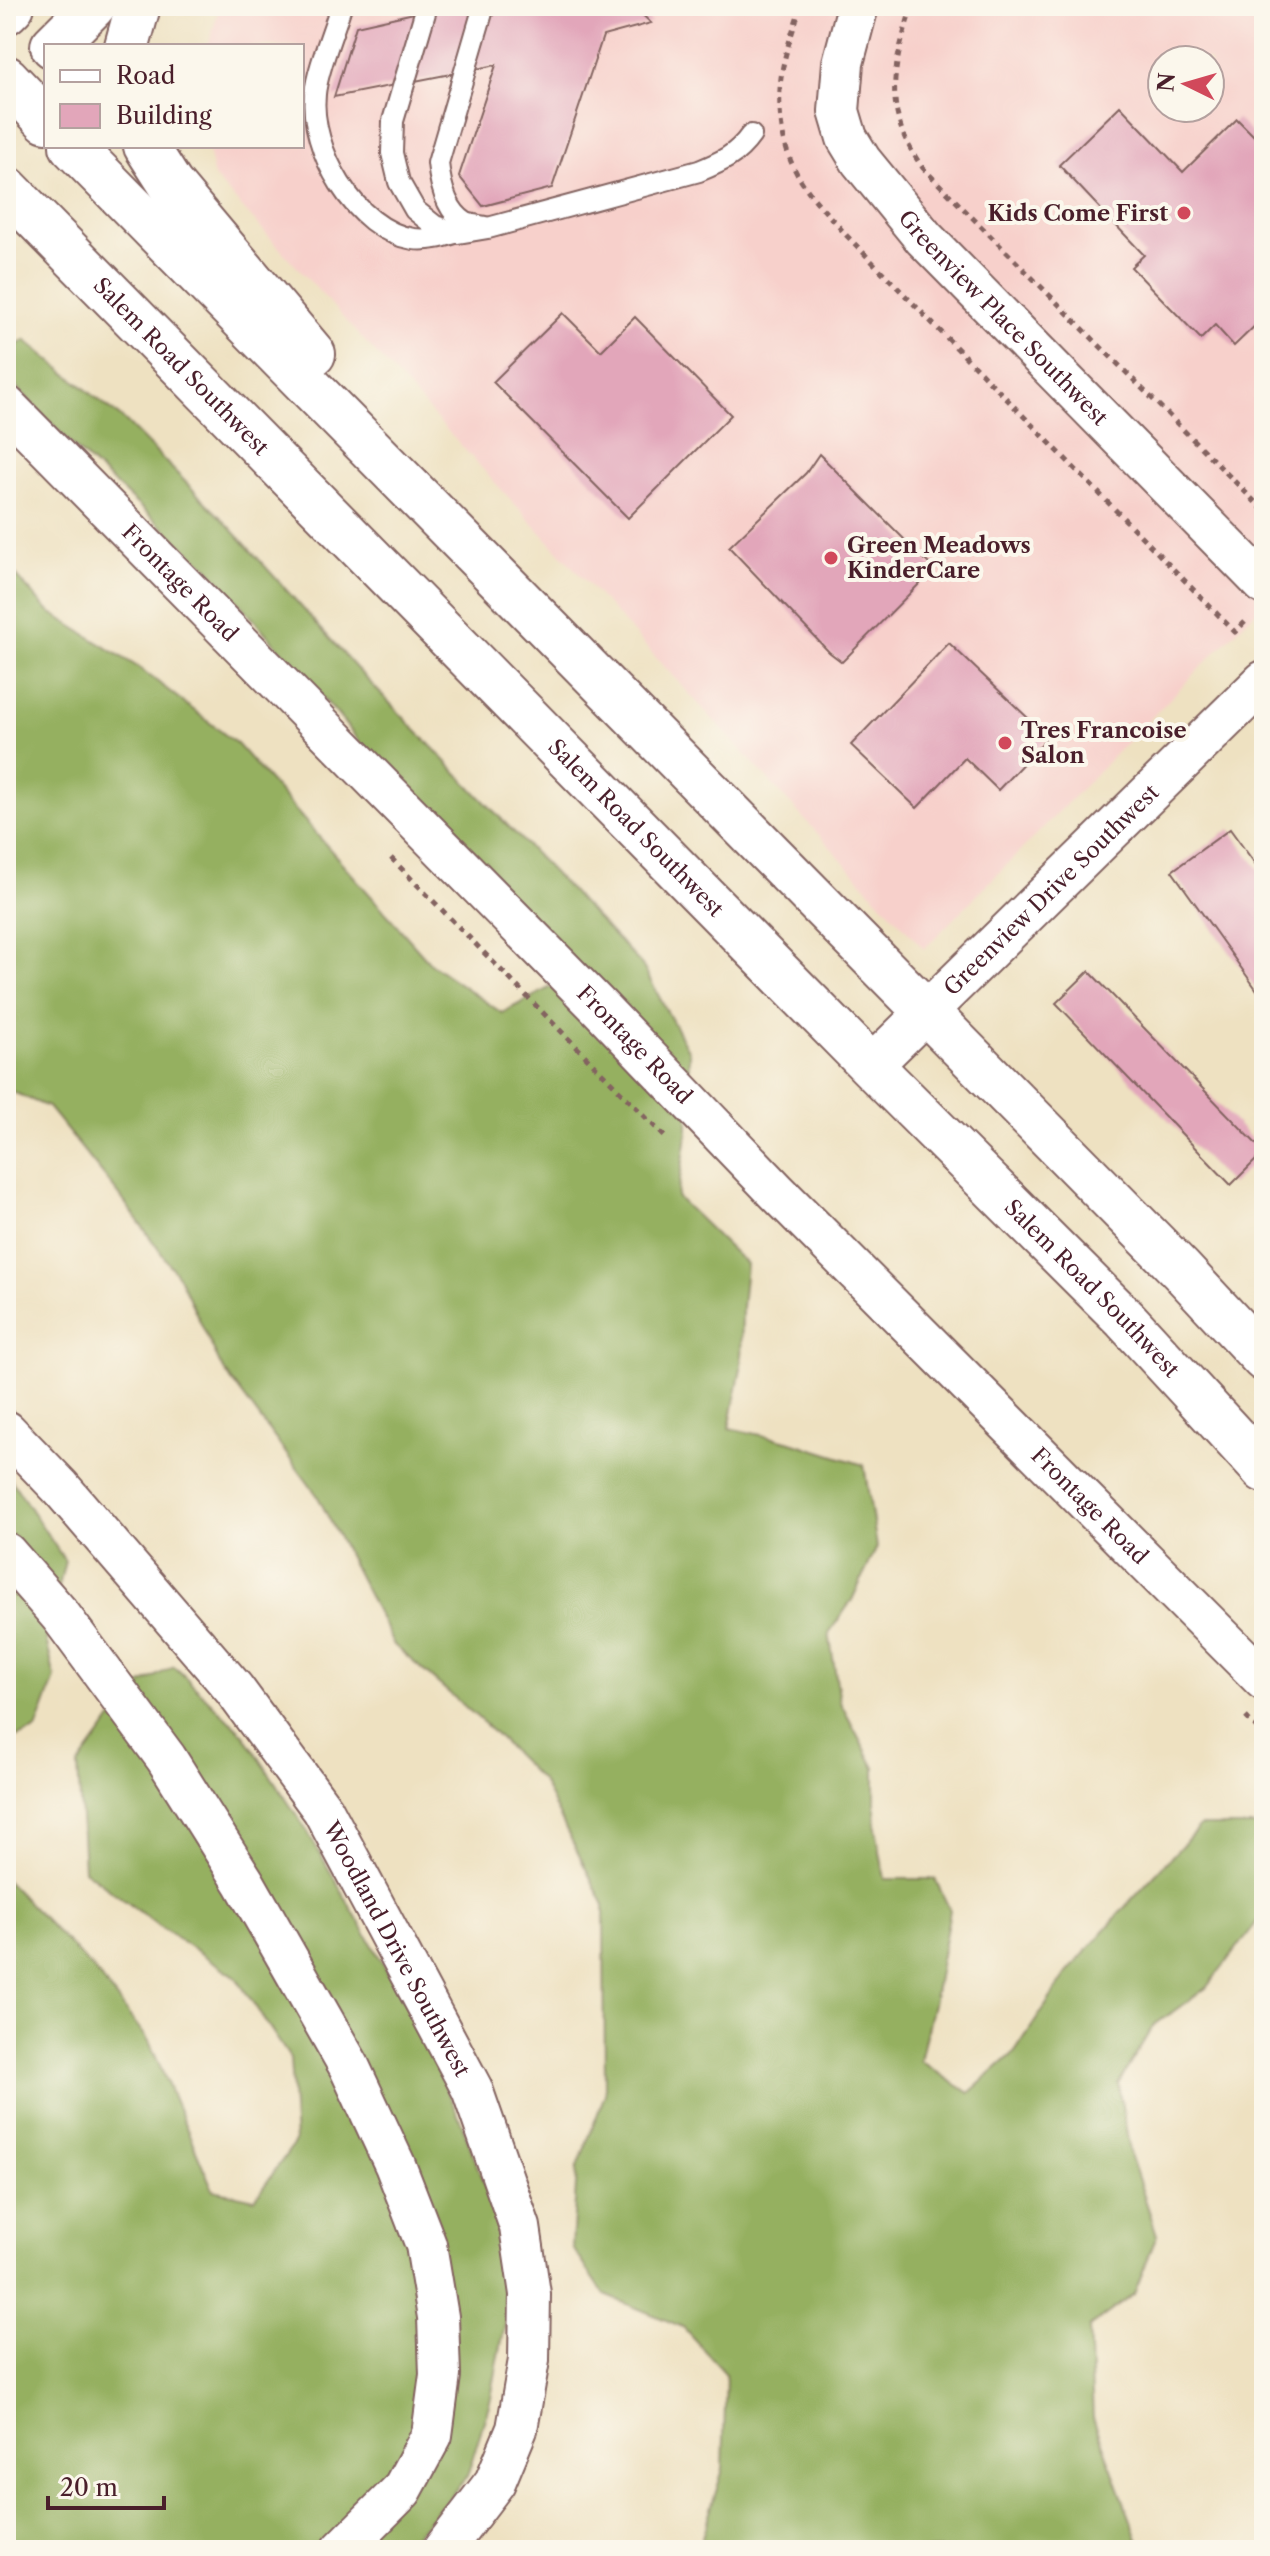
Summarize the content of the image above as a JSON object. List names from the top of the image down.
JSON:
{
  "streets": {
    "main road": ["Salem Road Southwest"],
    "street": [
      "Greenview Place Southwest",
      "Frontage Road",
      "Greenview Drive Southwest",
      "Woodland Drive Southwest"
    ]
  },
  "crossings": [
    ["Salem Road Southwest", "Greenview Drive Southwest"]
  ],
  "places": ["Kids Come First", "Green Meadows KinderCare", "Tres Francoise Salon"],
  "legend": ["Road", "Building"],
  "scale_bar": "20 m",
  "north": "left"
}
